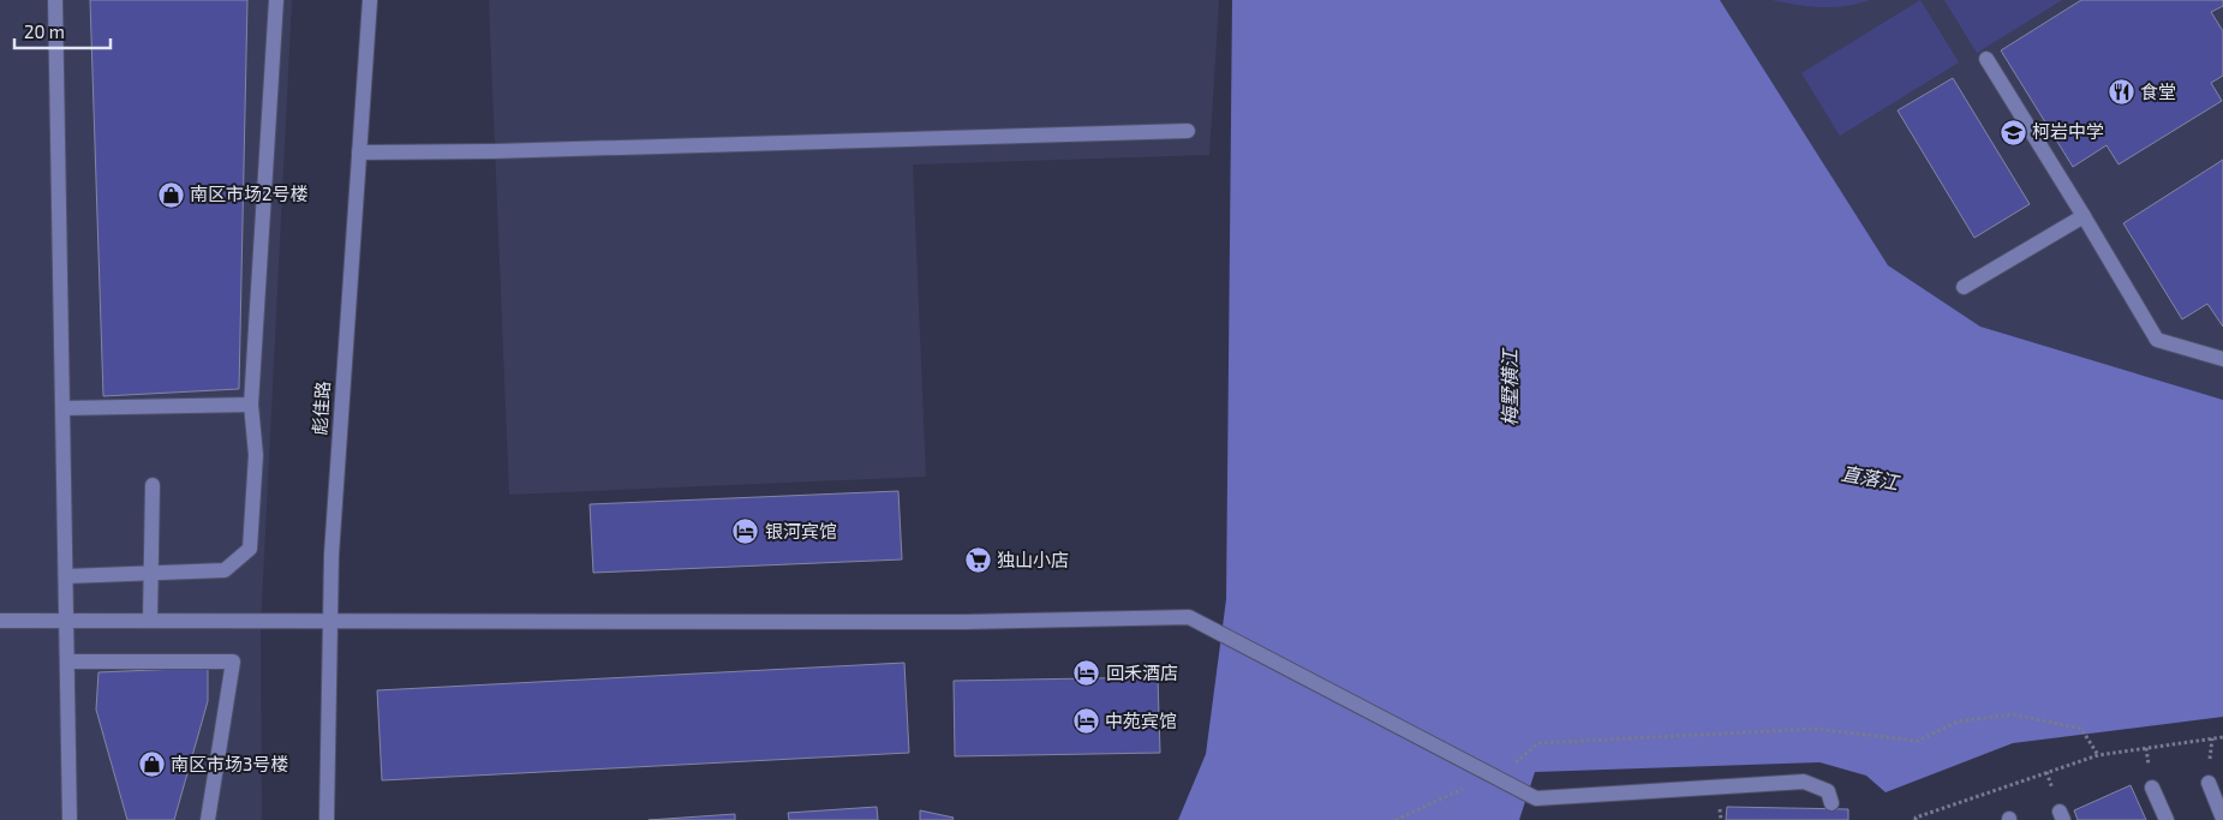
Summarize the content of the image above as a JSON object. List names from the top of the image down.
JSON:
{
  "streets": {
    "street": ["彪佳路"]
  },
  "water": ["梅墅横江", "直落江"],
  "places": {
    "restaurant": ["食堂"],
    "school or university": ["柯岩中学"],
    "shop": ["南区市场2号楼", "南区市场3号楼"],
    "hotel": ["银河宾馆", "回禾酒店", "中苑宾馆"],
    "supermarket": ["独山小店"]
  },
  "scale_bar": "20 m"
}
